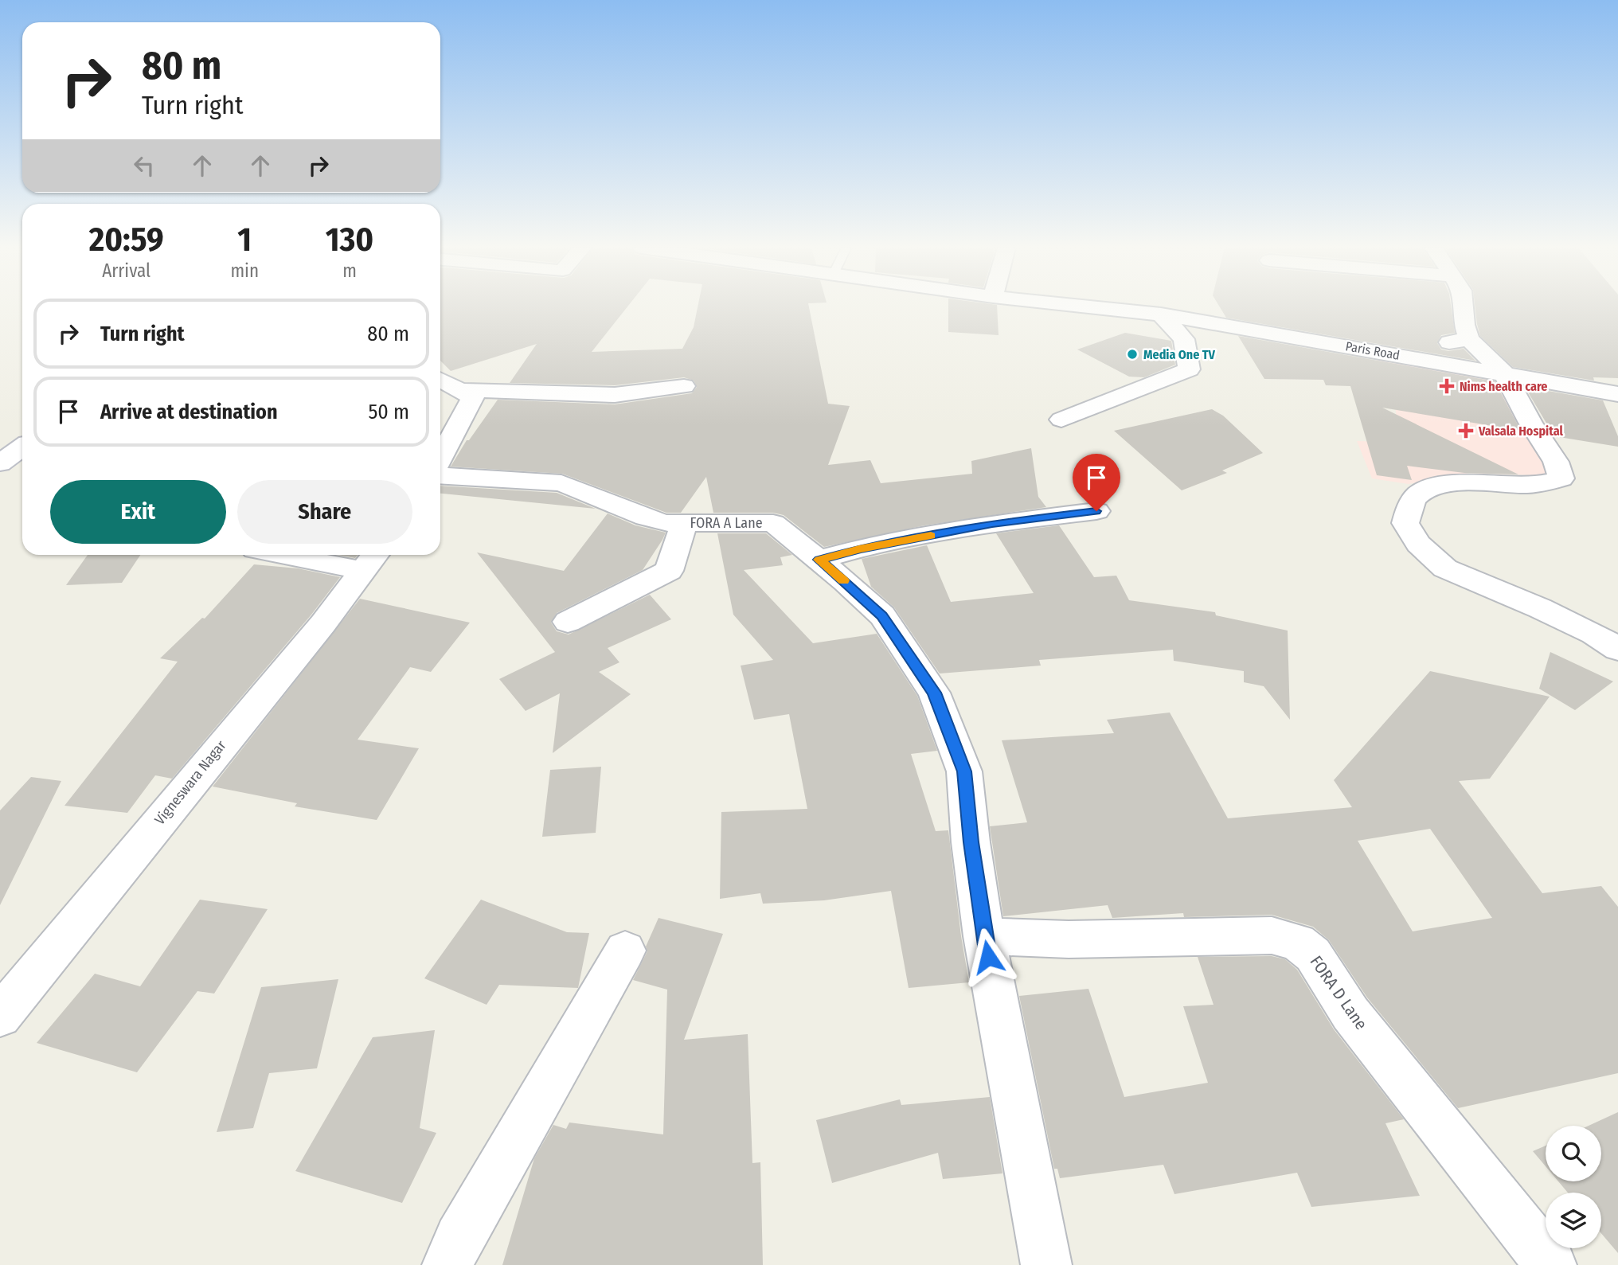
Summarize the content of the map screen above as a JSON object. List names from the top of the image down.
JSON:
{
  "streets": {
    "street": [
      "Paris Road",
      "FORA A Lane",
      "Vigneswara Nagar",
      "FORA D Lane"
    ]
  },
  "crossings": [
    ["FORA A Lane", "FORA D Lane"]
  ],
  "places": {
    "other": ["Media One TV"],
    "health": ["Nims health care", "Valsala Hospital"]
  },
  "page": {
    "turn": ["80 m", "Turn right"],
    "eta": [
      "20:59",
      "Arrival",
      "1",
      "min",
      "130",
      "m"
    ],
    "list": [
      {
        "name": "Turn right",
        "value": "80 m"
      },
      {
        "name": "Arrive at destination",
        "value": "50 m"
      }
    ],
    "buttons": ["Exit", "Share"]
  }
}
